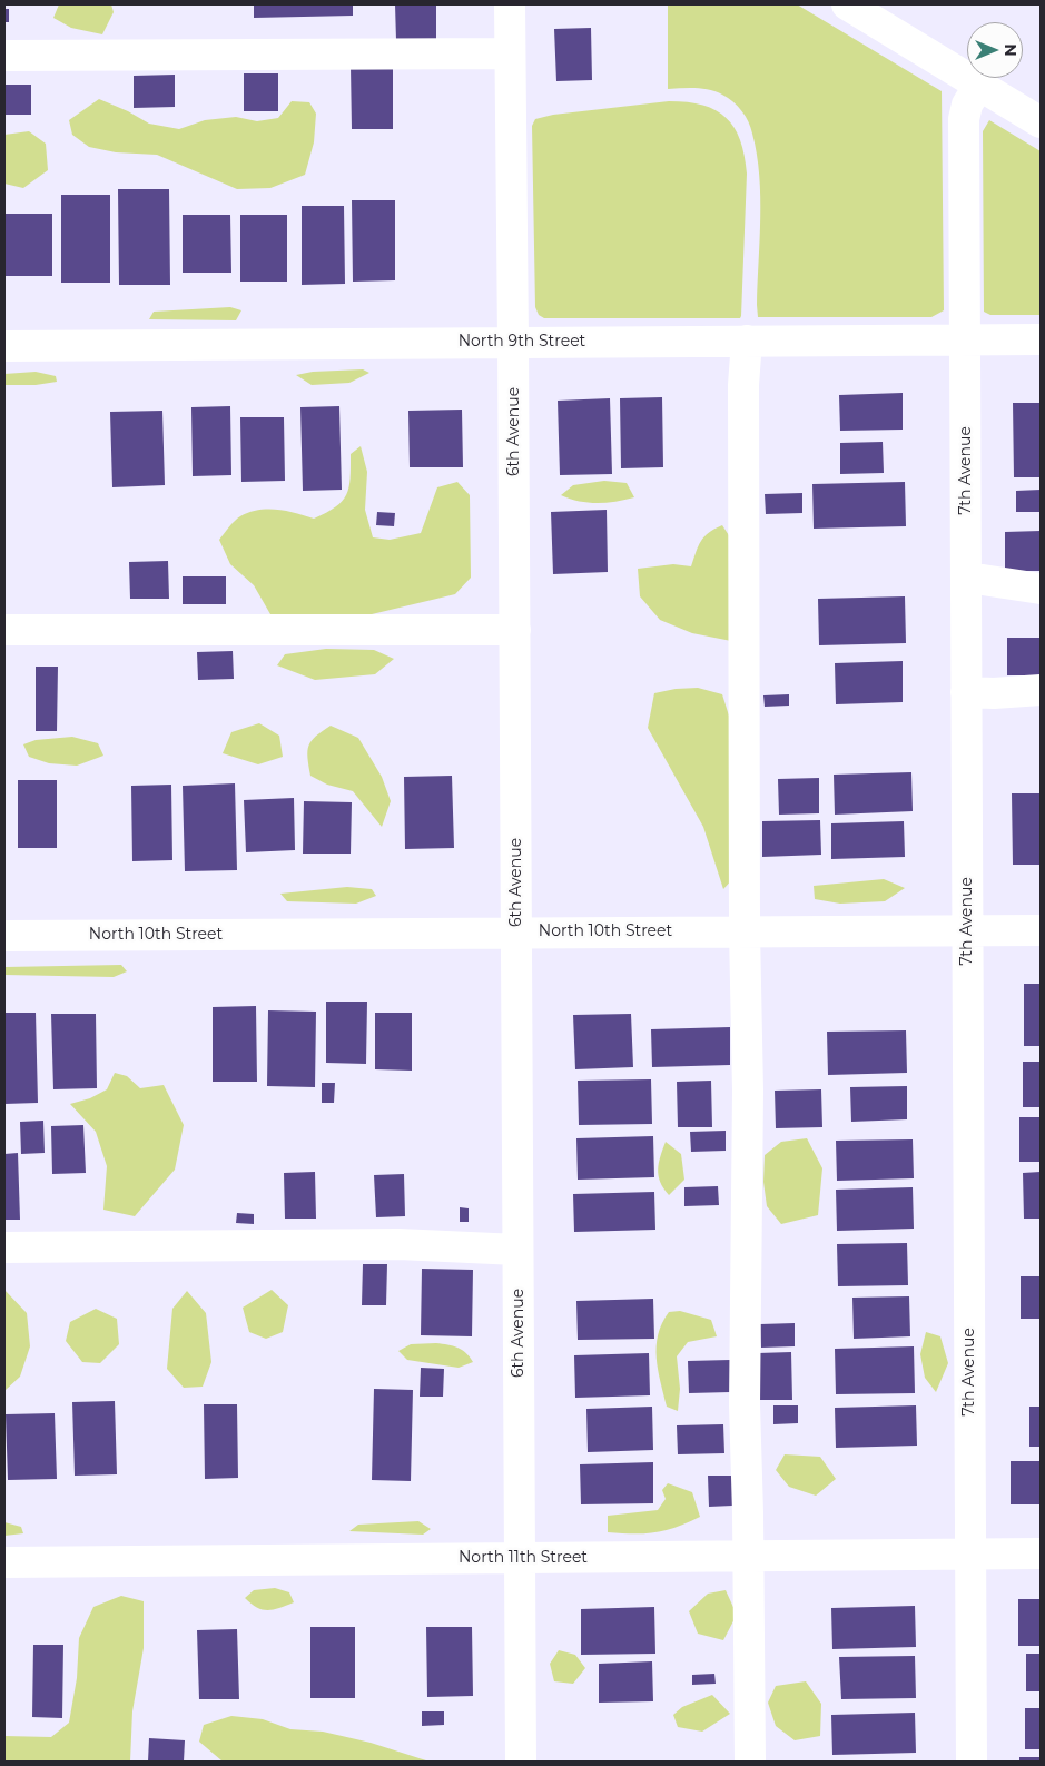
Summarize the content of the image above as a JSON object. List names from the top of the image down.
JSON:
{
  "streets": {
    "street": [
      "North 9th Street",
      "6th Avenue",
      "7th Avenue",
      "North 10th Street",
      "North 11th Street"
    ]
  },
  "crossings": [
    ["North 9th Street", "6th Avenue"],
    ["North 9th Street", "7th Avenue"],
    ["6th Avenue", "North 10th Street"],
    ["6th Avenue", "North 11th Street"],
    ["7th Avenue", "North 10th Street"],
    ["7th Avenue", "North 11th Street"]
  ],
  "north": "right"
}
